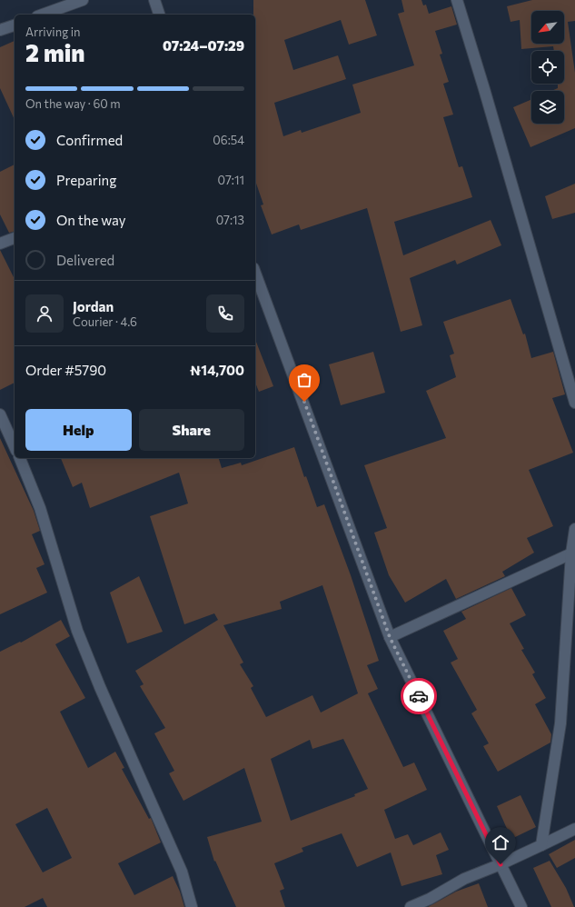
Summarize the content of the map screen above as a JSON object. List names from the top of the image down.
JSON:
{
  "north": "bottom left",
  "page": {
    "heading": ["2 min", "Arriving in", "07:24–07:29"],
    "panel": [
      "Jordan",
      "Courier · 4.6",
      "Order #5790",
      "₦14,700"
    ],
    "bar": "On the way · 60 m",
    "list": [
      ["Confirmed", "06:54"],
      ["Preparing", "07:11"],
      ["On the way", "07:13"],
      "Delivered"
    ],
    "buttons": ["Help", "Share"]
  }
}
